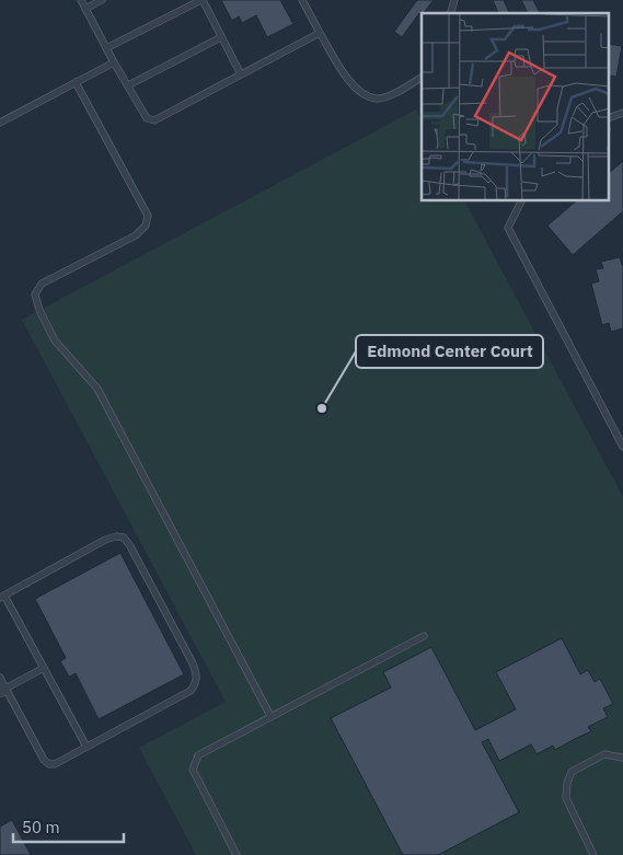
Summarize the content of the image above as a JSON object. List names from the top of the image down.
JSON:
{
  "places": ["Edmond Center Court"],
  "scale_bar": "50 m"
}
